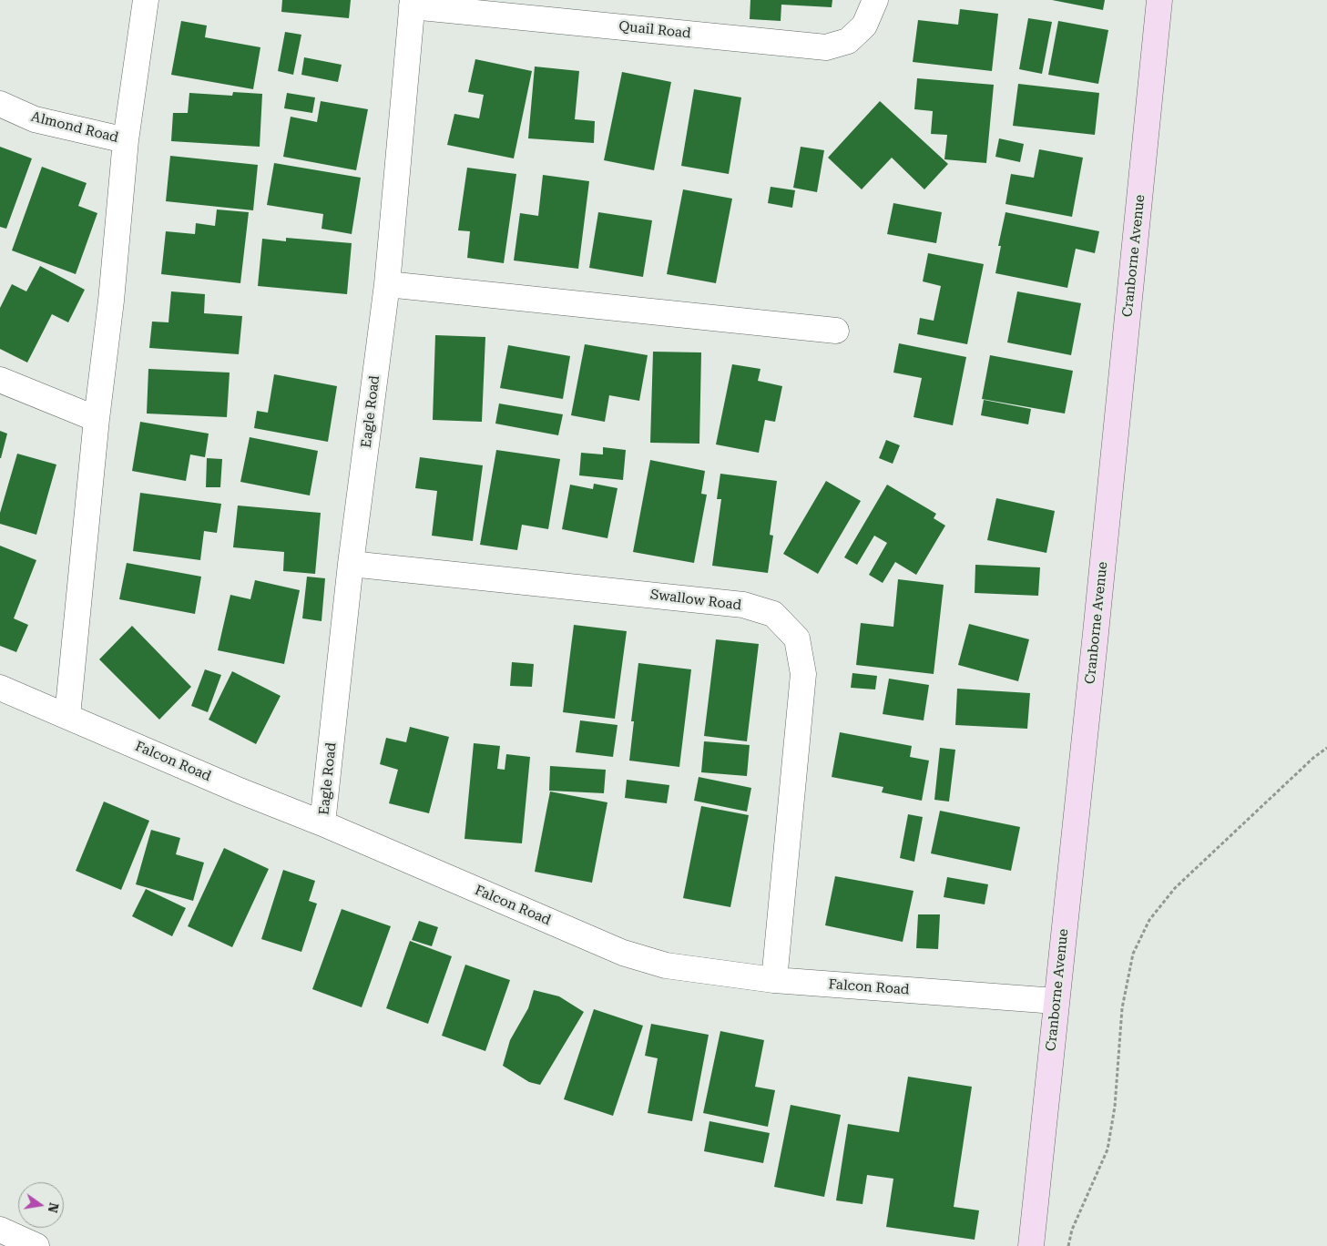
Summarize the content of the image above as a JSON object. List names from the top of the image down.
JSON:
{
  "streets": {
    "street": [
      "Quail Road",
      "Almond Road",
      "Cranborne Avenue",
      "Eagle Road",
      "Swallow Road",
      "Falcon Road"
    ]
  },
  "crossings": [
    ["Quail Road", "Eagle Road"],
    ["Cranborne Avenue", "Falcon Road"],
    ["Eagle Road", "Swallow Road"],
    ["Eagle Road", "Falcon Road"],
    ["Swallow Road", "Falcon Road"]
  ],
  "north": "right"
}
